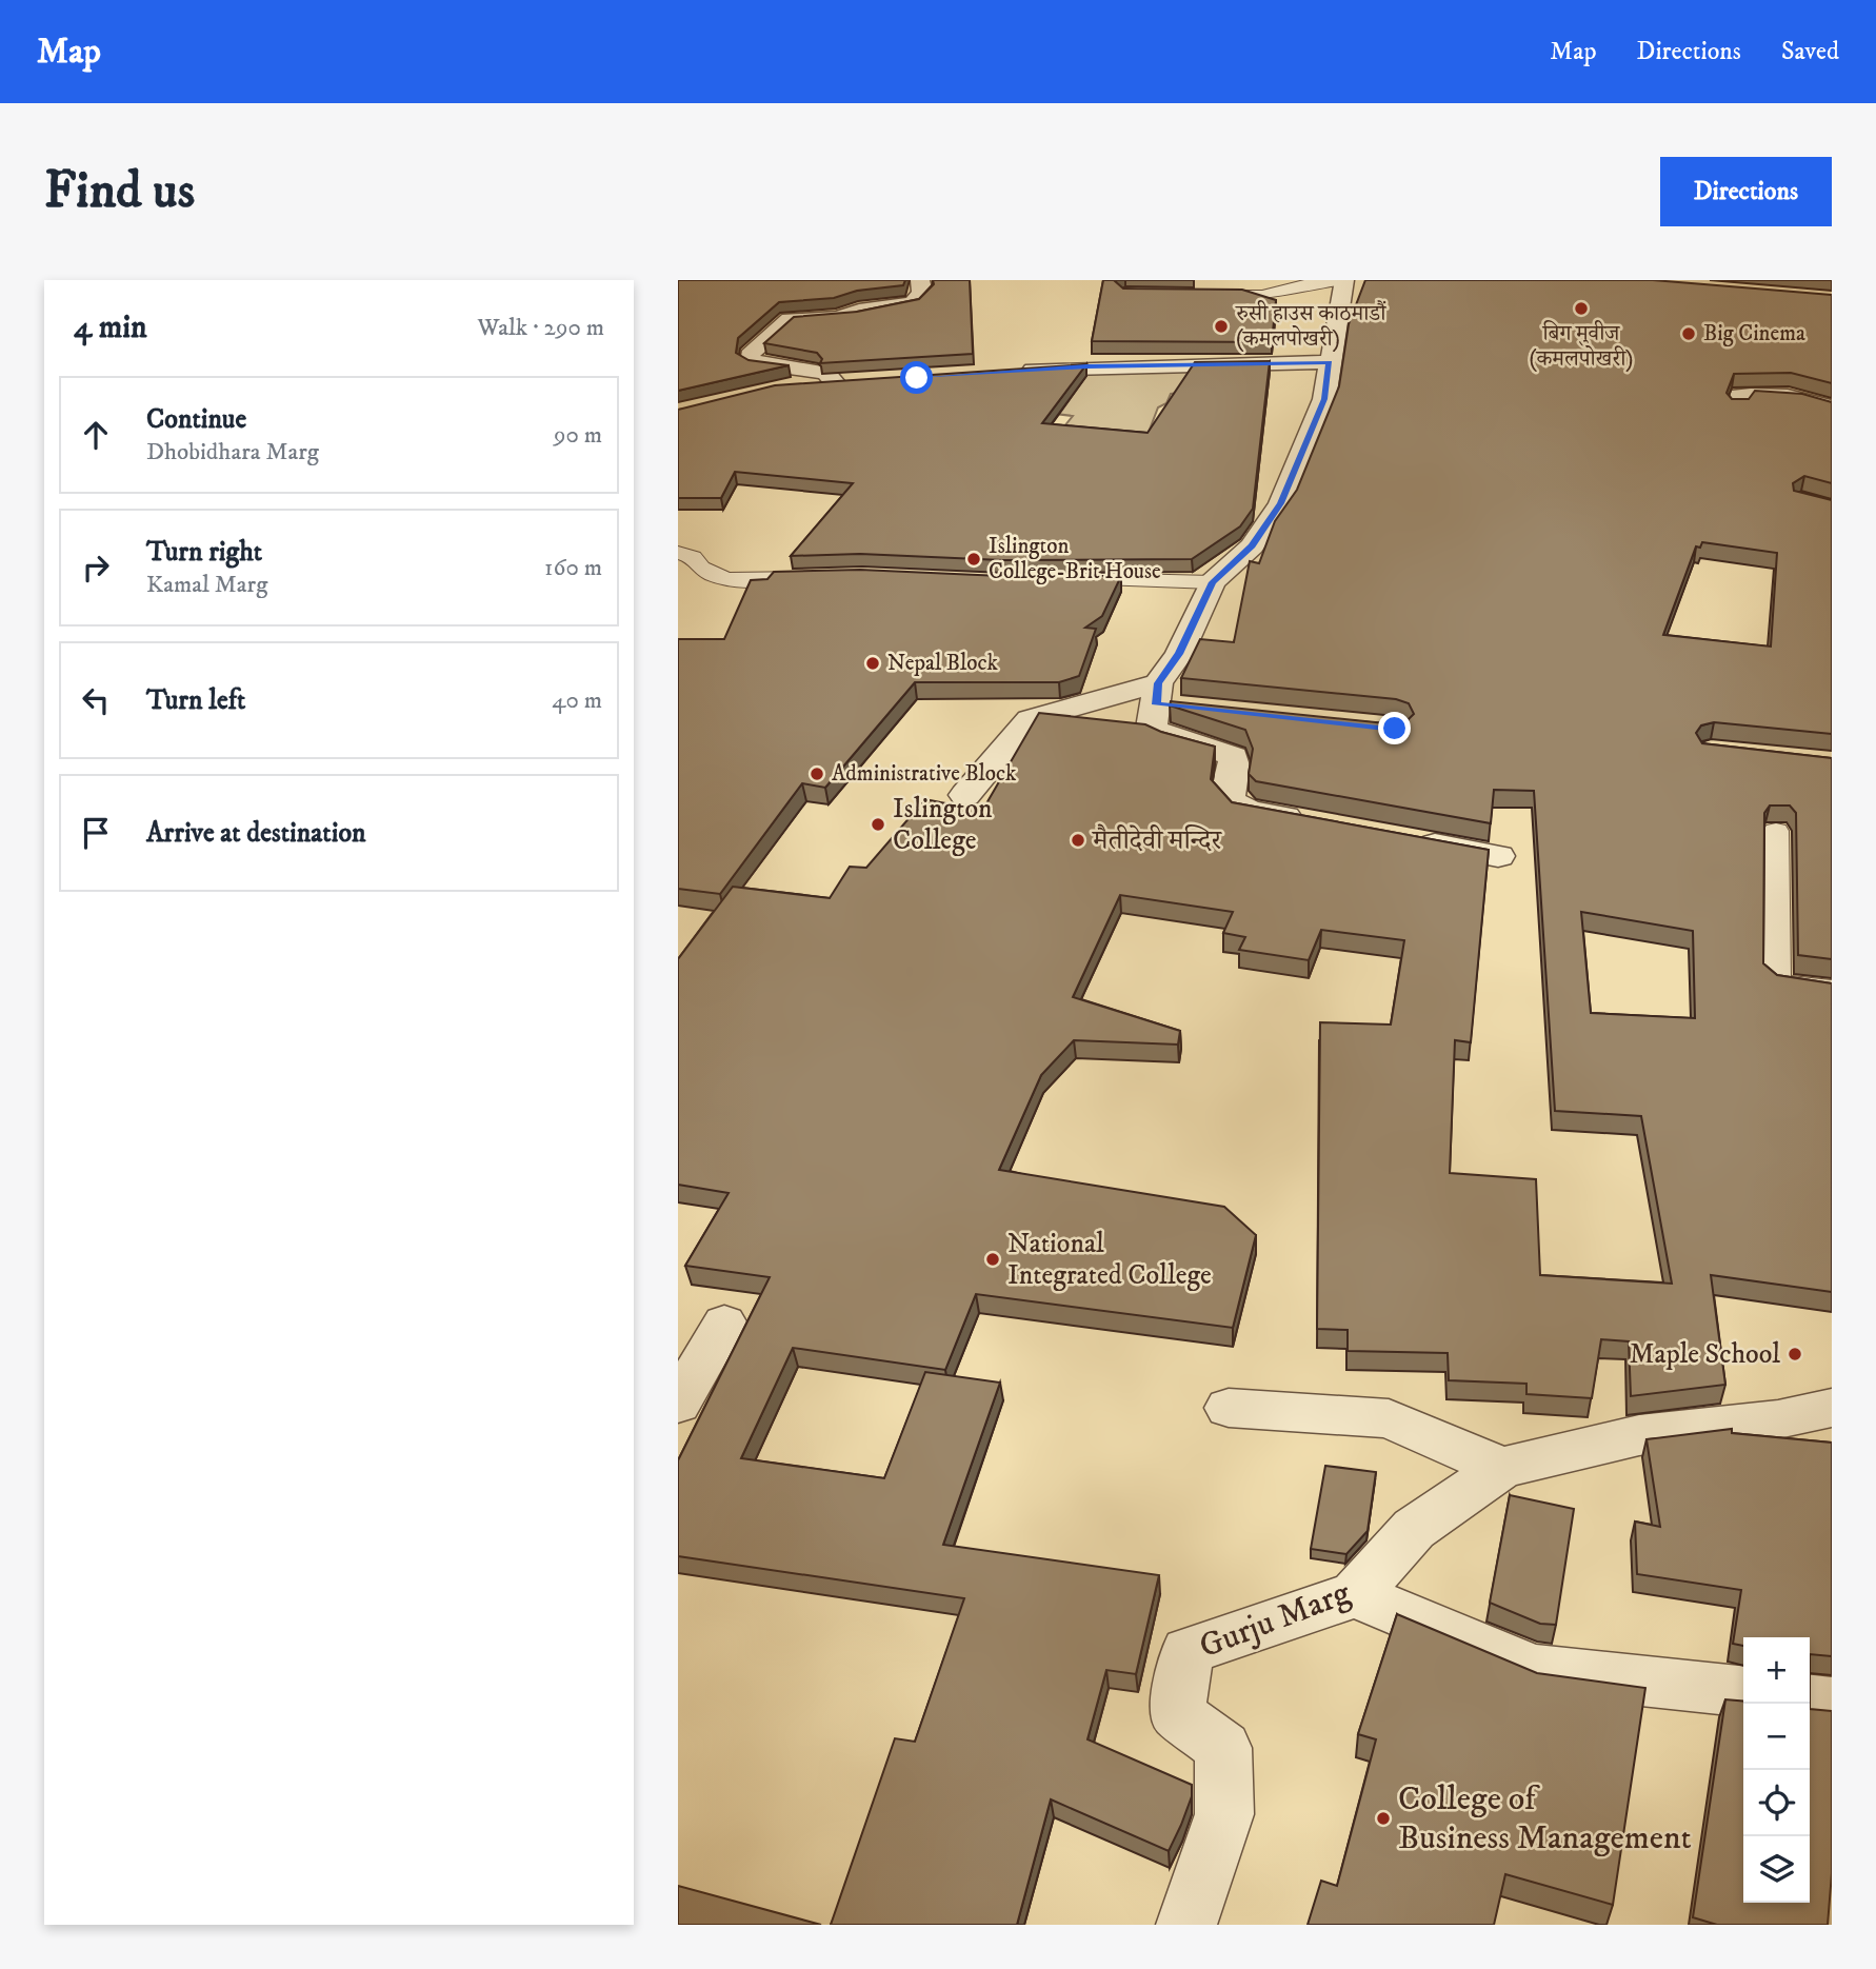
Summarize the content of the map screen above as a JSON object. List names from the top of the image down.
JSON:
{
  "streets": {
    "street": ["Gurju Marg"]
  },
  "places": [
    "बिग मुवीज (कमलपोखरी)",
    "रुसी हाउस काठमाडौं (कमलपोखरी)",
    "Big Cinema",
    "Islington College-Brit House",
    "Nepal Block",
    "Administrative Block",
    "Islington College",
    "मैतीदेवी मन्दिर",
    "National Integrated College",
    "Maple School",
    "College of Business Management"
  ],
  "page": {
    "header": "Map",
    "nav": ["Map", "Directions", "Saved"],
    "buttons": "Directions",
    "title": "Find us",
    "heading": ["4 min", "Walk · 290 m"],
    "list": [
      ["Continue", "Dhobidhara Marg", "90 m"],
      ["Turn right", "Kamal Marg", "160 m"],
      ["Turn left", "40 m"],
      "Arrive at destination"
    ],
    "map_buttons": ["+", "−"]
  }
}
